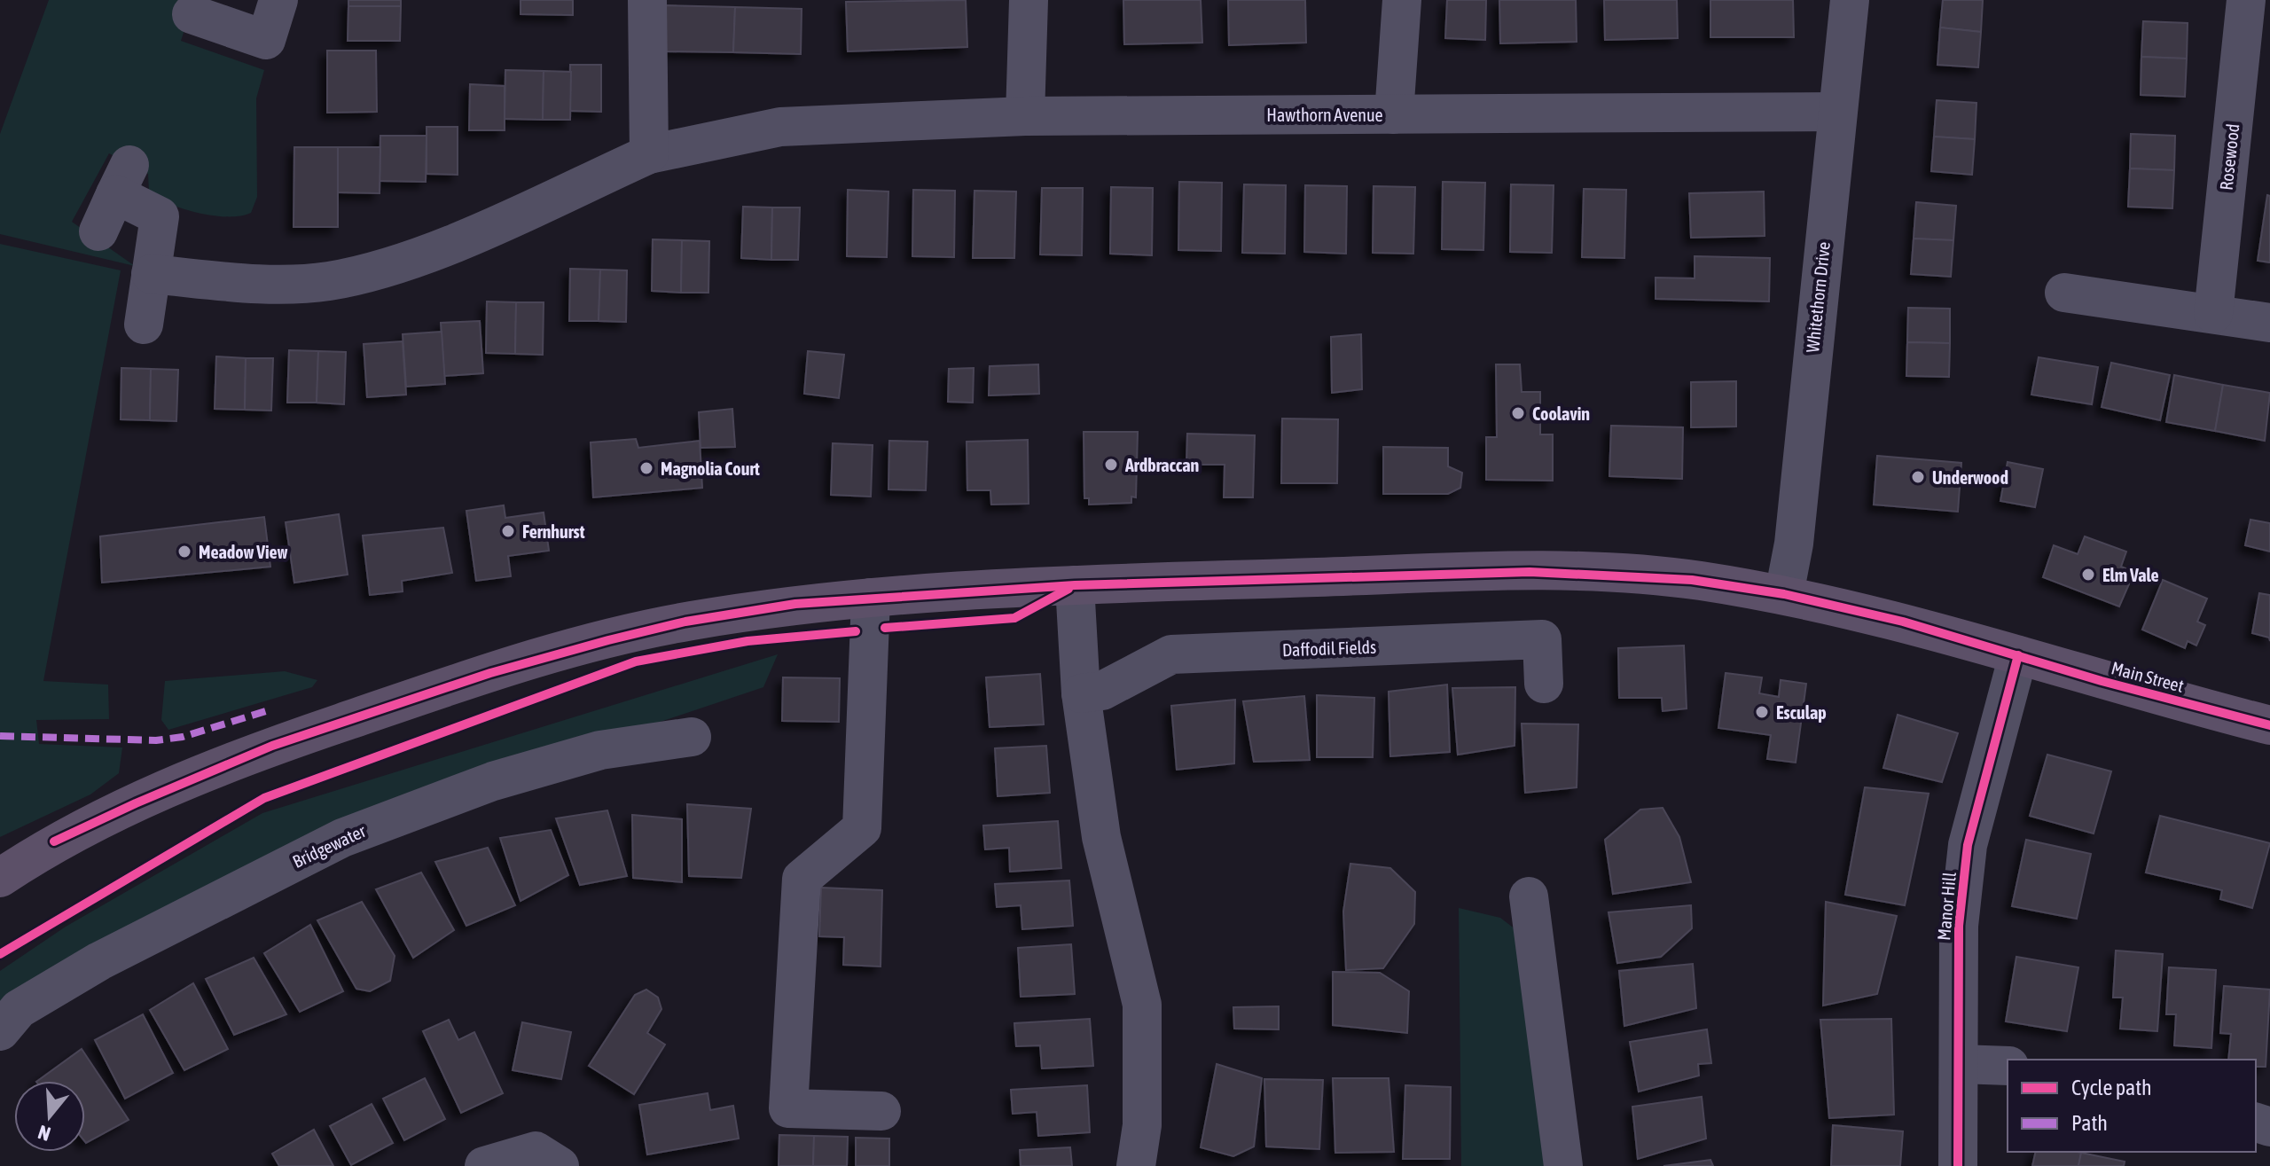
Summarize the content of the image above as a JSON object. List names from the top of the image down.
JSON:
{
  "streets": {
    "main road": ["Main Street"],
    "street": [
      "Hawthorn Avenue",
      "Rosewood",
      "Whitethorn Drive",
      "Daffodil Fields",
      "Bridgewater",
      "Manor Hill"
    ]
  },
  "crossings": [
    ["Hawthorn Avenue", "Whitethorn Drive"],
    ["Whitethorn Drive", "Main Street"],
    ["Main Street", "Manor Hill"]
  ],
  "places": [
    "Coolavin",
    "Ardbraccan",
    "Magnolia Court",
    "Underwood",
    "Fernhurst",
    "Meadow View",
    "Elm Vale",
    "Esculap"
  ],
  "legend": ["Cycle path", "Path"],
  "north": "bottom"
}
